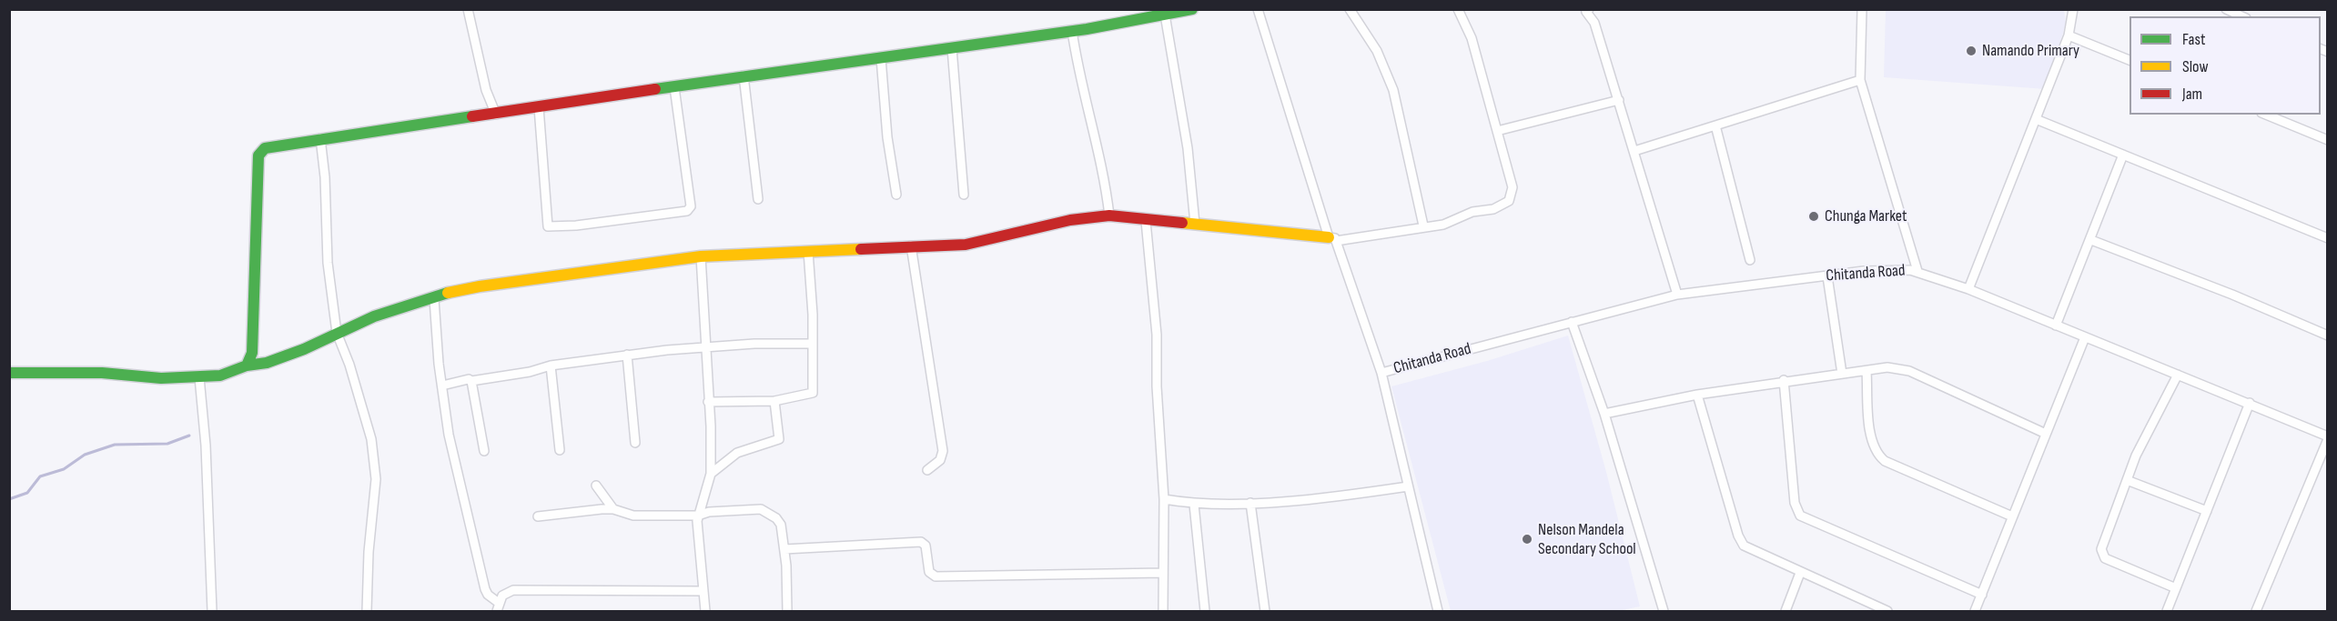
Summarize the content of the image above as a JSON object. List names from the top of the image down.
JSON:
{
  "streets": {
    "street": ["Chitanda Road"]
  },
  "places": ["Namando Primary", "Chunga Market", "Nelson Mandela Secondary School"],
  "legend": ["Fast", "Slow", "Jam"]
}
